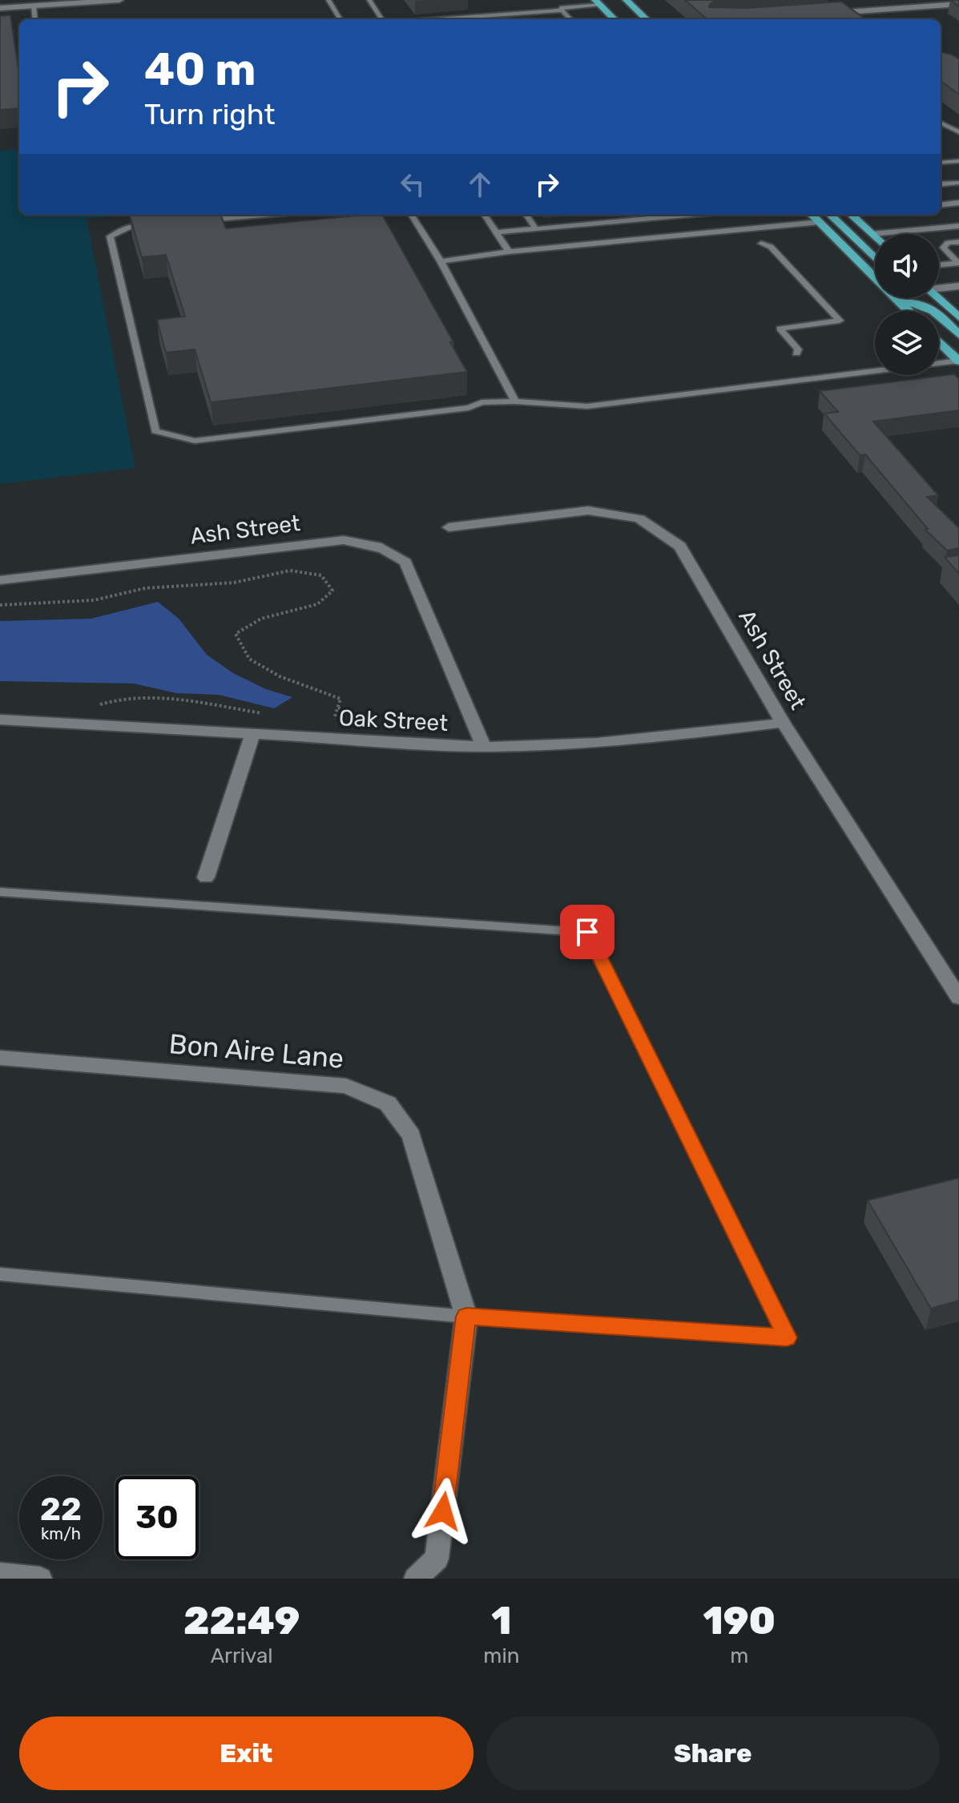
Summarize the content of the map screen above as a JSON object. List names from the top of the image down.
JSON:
{
  "streets": {
    "street": ["Ash Street", "Oak Street", "Bon Aire Lane"]
  },
  "crossings": [
    ["Ash Street", "Oak Street"]
  ],
  "page": {
    "turn": ["40 m", "Turn right"],
    "speed": "22 km/h",
    "limit": "30",
    "eta": [
      "22:49",
      "Arrival",
      "1",
      "min",
      "190",
      "m"
    ],
    "buttons": ["Exit", "Share"]
  }
}
